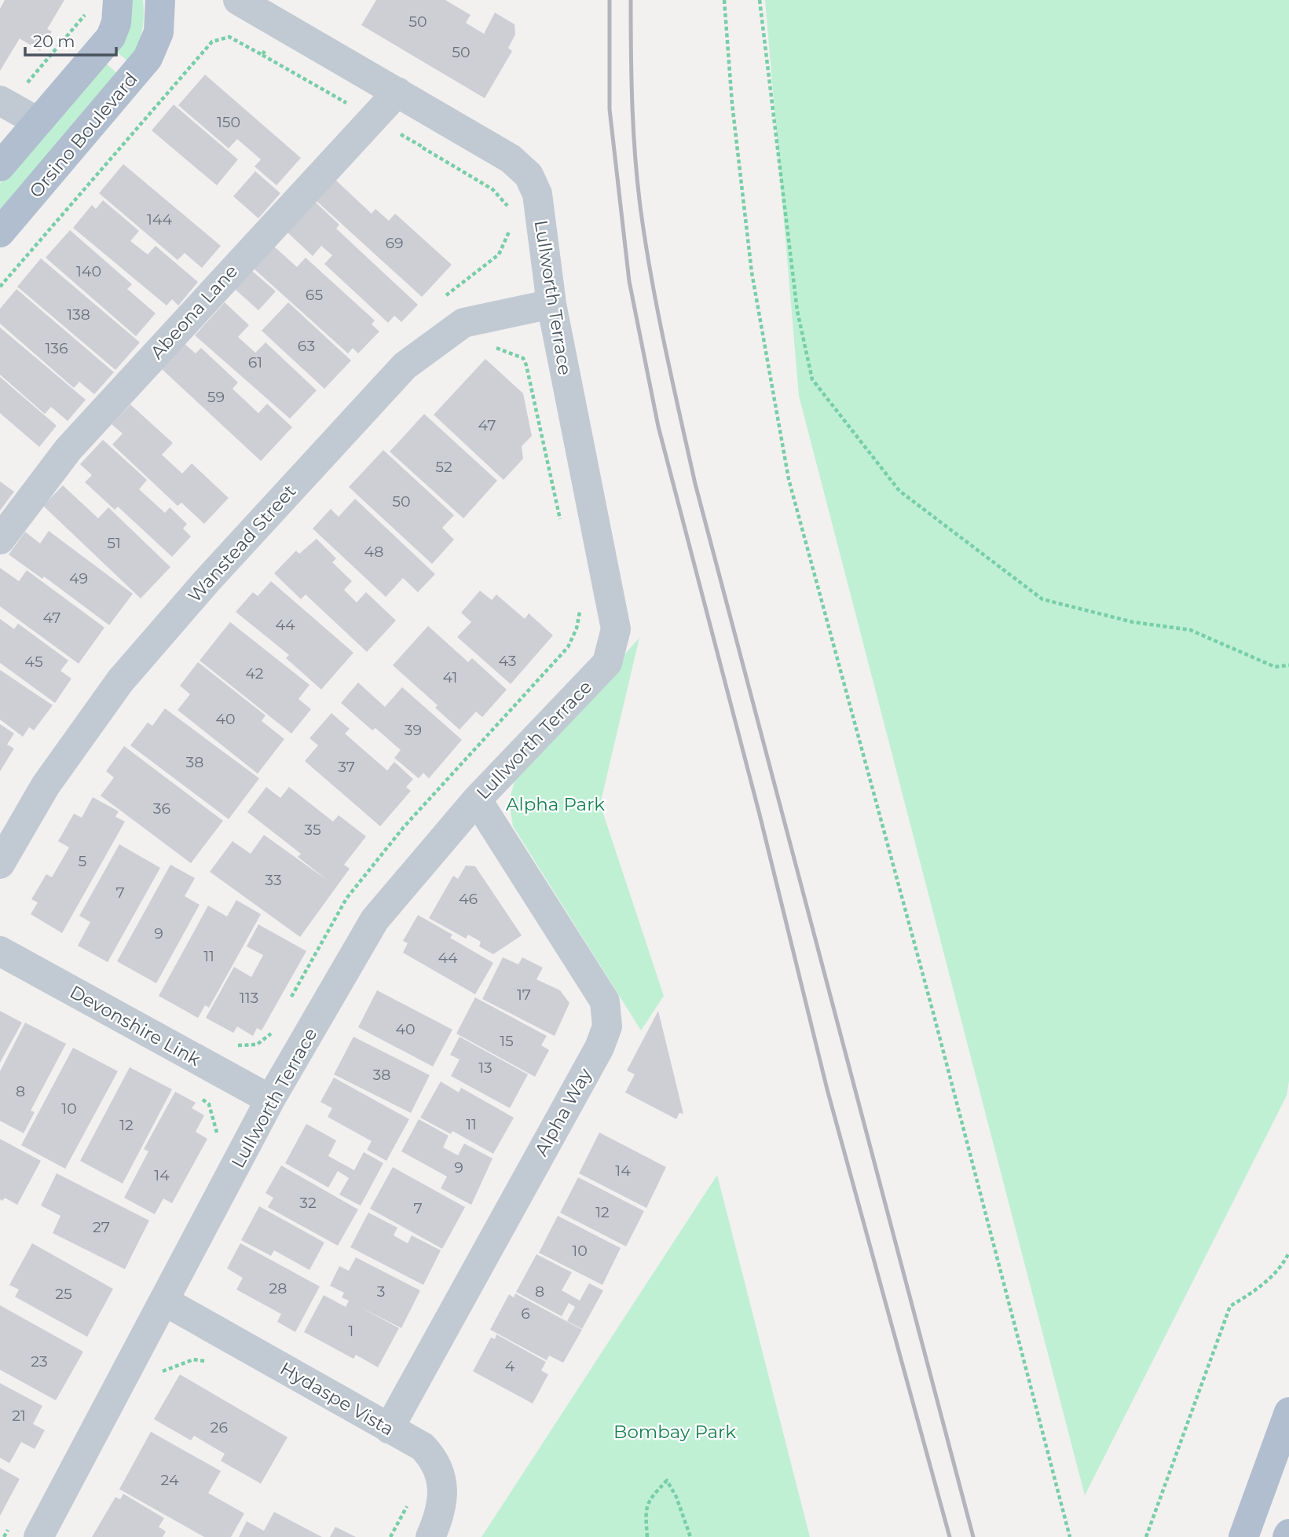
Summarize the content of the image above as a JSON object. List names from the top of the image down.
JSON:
{
  "streets": {
    "main road": ["Orsino Boulevard"],
    "street": [
      "Lullworth Terrace",
      "Abeona Lane",
      "Wanstead Street",
      "Devonshire Link",
      "Alpha Way",
      "Hydaspe Vista"
    ]
  },
  "crossings": [
    ["Lullworth Terrace", "Abeona Lane"],
    ["Lullworth Terrace", "Wanstead Street"],
    ["Lullworth Terrace", "Devonshire Link"],
    ["Lullworth Terrace", "Alpha Way"],
    ["Lullworth Terrace", "Hydaspe Vista"],
    ["Alpha Way", "Hydaspe Vista"]
  ],
  "parks": ["Alpha Park", "Bombay Park"],
  "house_numbers": [
    "50",
    "50",
    "150",
    "144",
    "69",
    "140",
    "65",
    "138",
    "63",
    "136",
    "61",
    "59",
    "47",
    "52",
    "50",
    "51",
    "48",
    "49",
    "47",
    "44",
    "43",
    "45",
    "42",
    "41",
    "40",
    "39",
    "38",
    "37",
    "36",
    "35",
    "5",
    "33",
    "7",
    "46",
    "9",
    "11",
    "44",
    "17",
    "113",
    "40",
    "15",
    "13",
    "38",
    "8",
    "10",
    "11",
    "12",
    "9",
    "14",
    "14",
    "32",
    "7",
    "12",
    "27",
    "10",
    "28",
    "3",
    "8",
    "25",
    "6",
    "1",
    "23",
    "4",
    "21",
    "26",
    "24"
  ],
  "scale_bar": "20 m"
}
